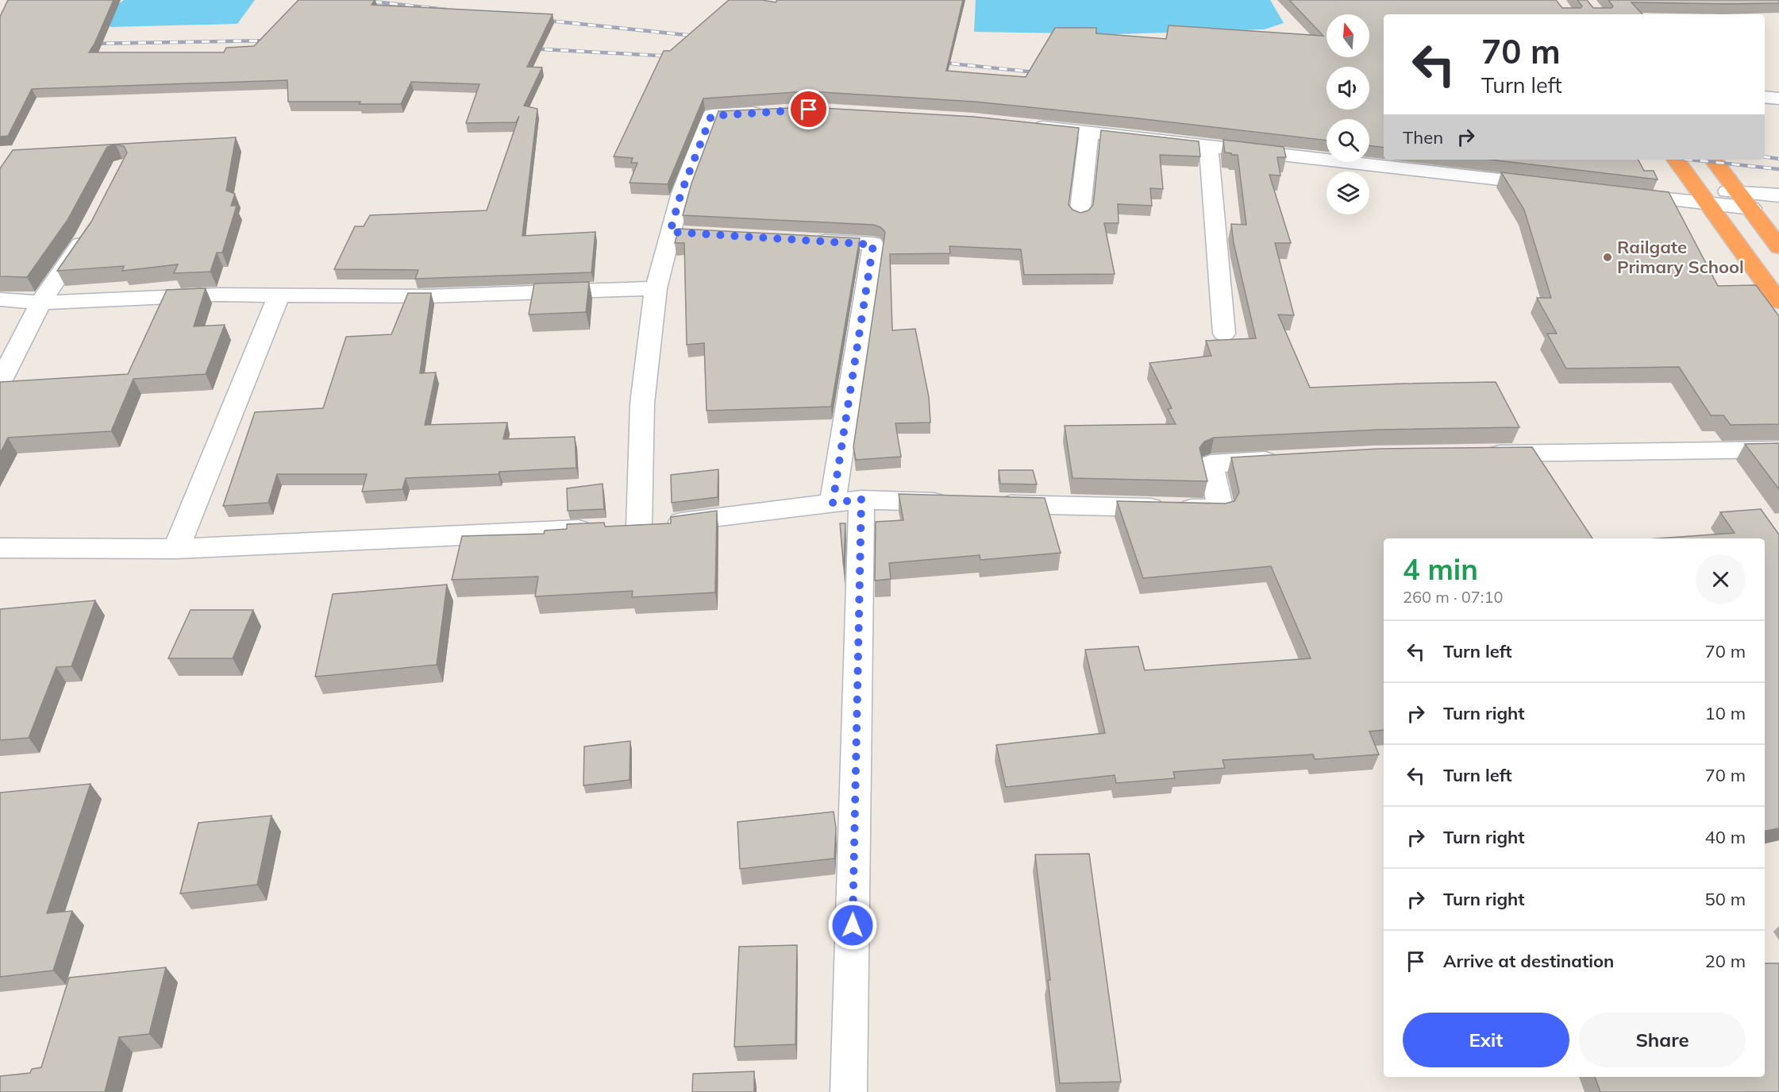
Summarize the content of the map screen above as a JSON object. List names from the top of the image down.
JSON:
{
  "places": ["Railgate Primary School"],
  "north": "top",
  "page": {
    "turn": ["70 m", "Turn left"],
    "then": "Then",
    "heading": ["4 min", "260 m · 07:10"],
    "list": [
      {
        "name": "Turn left",
        "value": "70 m"
      },
      {
        "name": "Turn right",
        "value": "10 m"
      },
      {
        "name": "Turn left",
        "value": "70 m"
      },
      {
        "name": "Turn right",
        "value": "40 m"
      },
      {
        "name": "Turn right",
        "value": "50 m"
      },
      {
        "name": "Arrive at destination",
        "value": "20 m"
      }
    ],
    "buttons": ["Exit", "Share"]
  }
}
